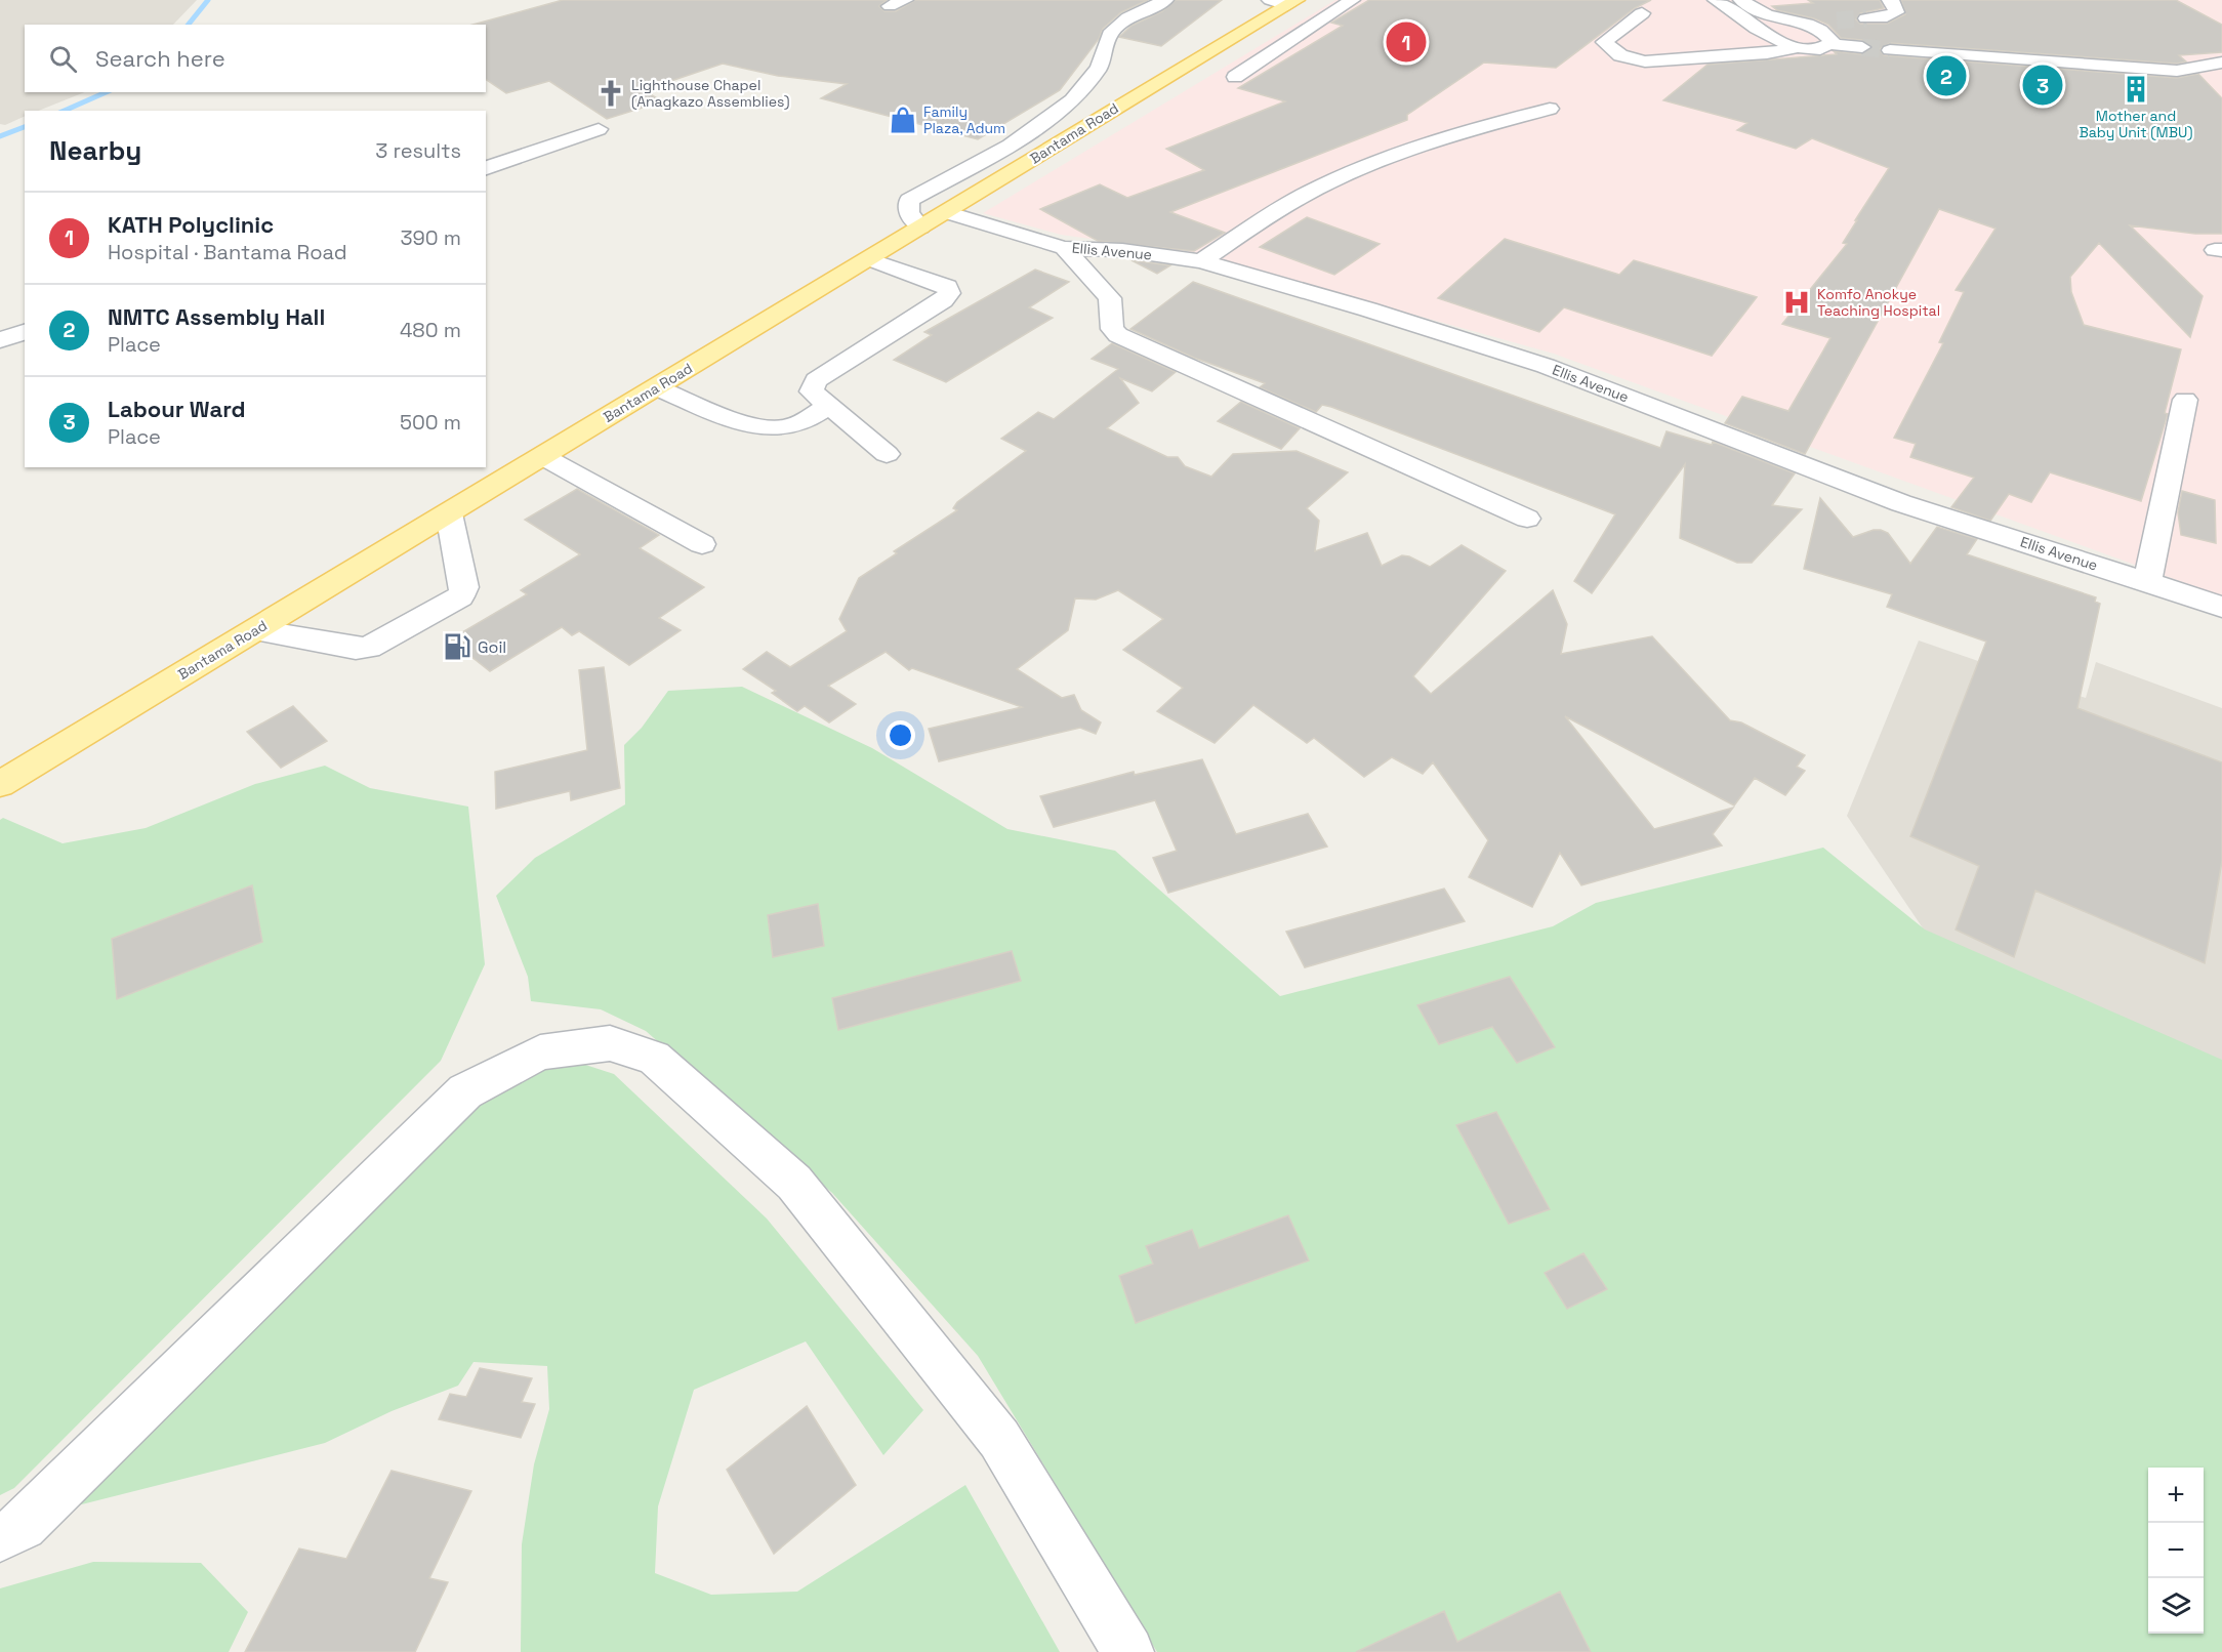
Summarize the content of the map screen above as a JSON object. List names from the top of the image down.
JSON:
{
  "streets": {
    "main road": ["Bantama Road"],
    "street": ["Ellis Avenue"]
  },
  "crossings": [
    ["Bantama Road", "Ellis Avenue"]
  ],
  "places": {
    "building": ["Mother and Baby Unit (MBU)"],
    "church": ["Lighthouse Chapel (Anagkazo Assemblies)"],
    "shop": ["Family Plaza, Adum"],
    "hospital": ["Komfo Anokye Teaching Hospital"],
    "fuel station": ["Goil"]
  },
  "page": {
    "pins": ["1", "2", "3"],
    "search": "Search here",
    "heading": ["Nearby", "3 results"],
    "list": [
      {
        "mark": "1",
        "name": "KATH Polyclinic",
        "note": "Hospital · Bantama Road",
        "value": "390 m"
      },
      {
        "mark": "2",
        "name": "NMTC Assembly Hall",
        "note": "Place",
        "value": "480 m"
      },
      {
        "mark": "3",
        "name": "Labour Ward",
        "note": "Place",
        "value": "500 m"
      }
    ],
    "map_buttons": ["+", "−"]
  }
}
